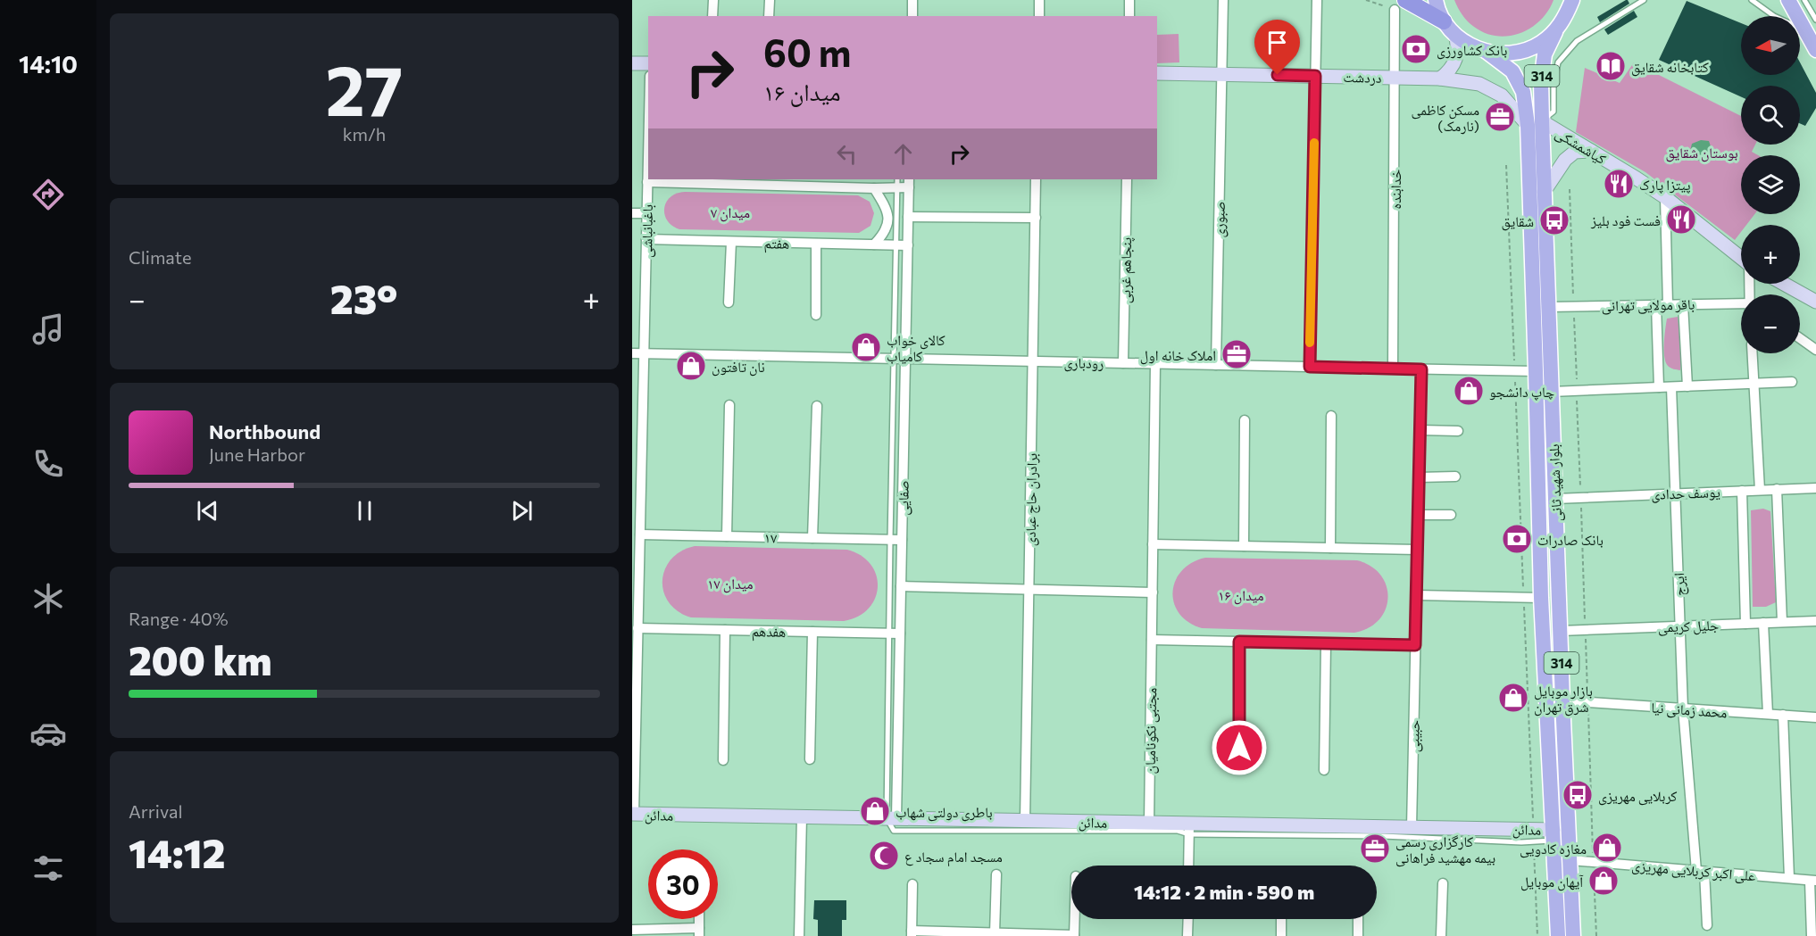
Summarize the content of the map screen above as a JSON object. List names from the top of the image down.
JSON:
{
  "streets": {
    "main road": [
      "314",
      "دردشت",
      "کیاشمشکی",
      "بلوار شهید ثانی",
      "مدائن"
    ],
    "street": [
      "خدابنده",
      "صبوری",
      "باغبانباشی",
      "هفتم",
      "پنجاهم غربی",
      "باقر مولایی تهرانی",
      "رودباری",
      "یوسف حدادی",
      "صفایی",
      "برادران حاج عبادی",
      "۱۷",
      "ایرج",
      "جلیل کریمی",
      "هفدهم",
      "محمد زمانی نیا",
      "مجتبی نکونامیان",
      "حبیبی",
      "علی اکبر کربلایی مهریزی"
    ]
  },
  "crossings": [
    ["دردشت", "کیاشمشکی"],
    ["دردشت", "خدابنده"],
    ["دردشت", "صبوری"],
    ["دردشت", "بلوار شهید ثانی"],
    ["کیاشمشکی", "بلوار شهید ثانی"],
    ["خدابنده", "رودباری"],
    ["صبوری", "رودباری"],
    ["باغبانباشی", "هفتم"],
    ["باغبانباشی", "رودباری"],
    ["باغبانباشی", "۱۷"],
    ["باغبانباشی", "هفدهم"],
    ["باغبانباشی", "مدائن"],
    ["هفتم", "صفایی"],
    ["پنجاهم غربی", "رودباری"],
    ["باقر مولایی تهرانی", "بلوار شهید ثانی"],
    ["رودباری", "بلوار شهید ثانی"],
    ["رودباری", "صفایی"],
    ["رودباری", "برادران حاج عبادی"],
    ["بلوار شهید ثانی", "یوسف حدادی"],
    ["بلوار شهید ثانی", "جلیل کریمی"],
    ["بلوار شهید ثانی", "محمد زمانی نیا"],
    ["بلوار شهید ثانی", "مدائن"],
    ["بلوار شهید ثانی", "علی اکبر کربلایی مهریزی"],
    ["یوسف حدادی", "ایرج"],
    ["صفایی", "۱۷"],
    ["صفایی", "هفدهم"],
    ["صفایی", "مدائن"],
    ["برادران حاج عبادی", "مدائن"],
    ["ایرج", "جلیل کریمی"],
    ["ایرج", "محمد زمانی نیا"],
    ["ایرج", "علی اکبر کربلایی مهریزی"],
    ["مجتبی نکونامیان", "مدائن"],
    ["حبیبی", "مدائن"]
  ],
  "parks": [
    "بوستان شقایق",
    "میدان ۷",
    "میدان ۱۷",
    "میدان ۱۶"
  ],
  "places": {
    "bank": ["بانک کشاورزی", "بانک صادرات"],
    "library": ["کتابخانه شقایق"],
    "office": ["مسکن کاظمی (نارمک)", "املاک خانه اول", "کارگزاری رسمی بیمه مهشید فراهانی"],
    "restaurant": ["پیتزا پارک", "فست فود بلیز"],
    "bus stop": ["شقایق", "کربلایی مهریزی"],
    "shop": [
      "کالای خواب کامیاب",
      "نان تافتون",
      "چاپ دانشجو",
      "بازار موبایل شرق تهران",
      "باطری دولتی شهاب",
      "مغازه کادویی",
      "آیهان موبایل"
    ],
    "mosque": ["مسجد امام سجاد ع"]
  },
  "north": "left",
  "page": {
    "tabs": "14:10",
    "tile": [
      ["27", "km/h"],
      "Climate",
      ["Range · 40%", "200 km"],
      ["Arrival", "14:12"]
    ],
    "map_buttons": ["+", "−"],
    "turn": ["60 m", "میدان ۱۶"],
    "heat": ["−", "23°", "+"],
    "song": ["Northbound", "June Harbor"],
    "limit": "30",
    "trip": "14:12 · 2 min · 590 m"
  }
}
